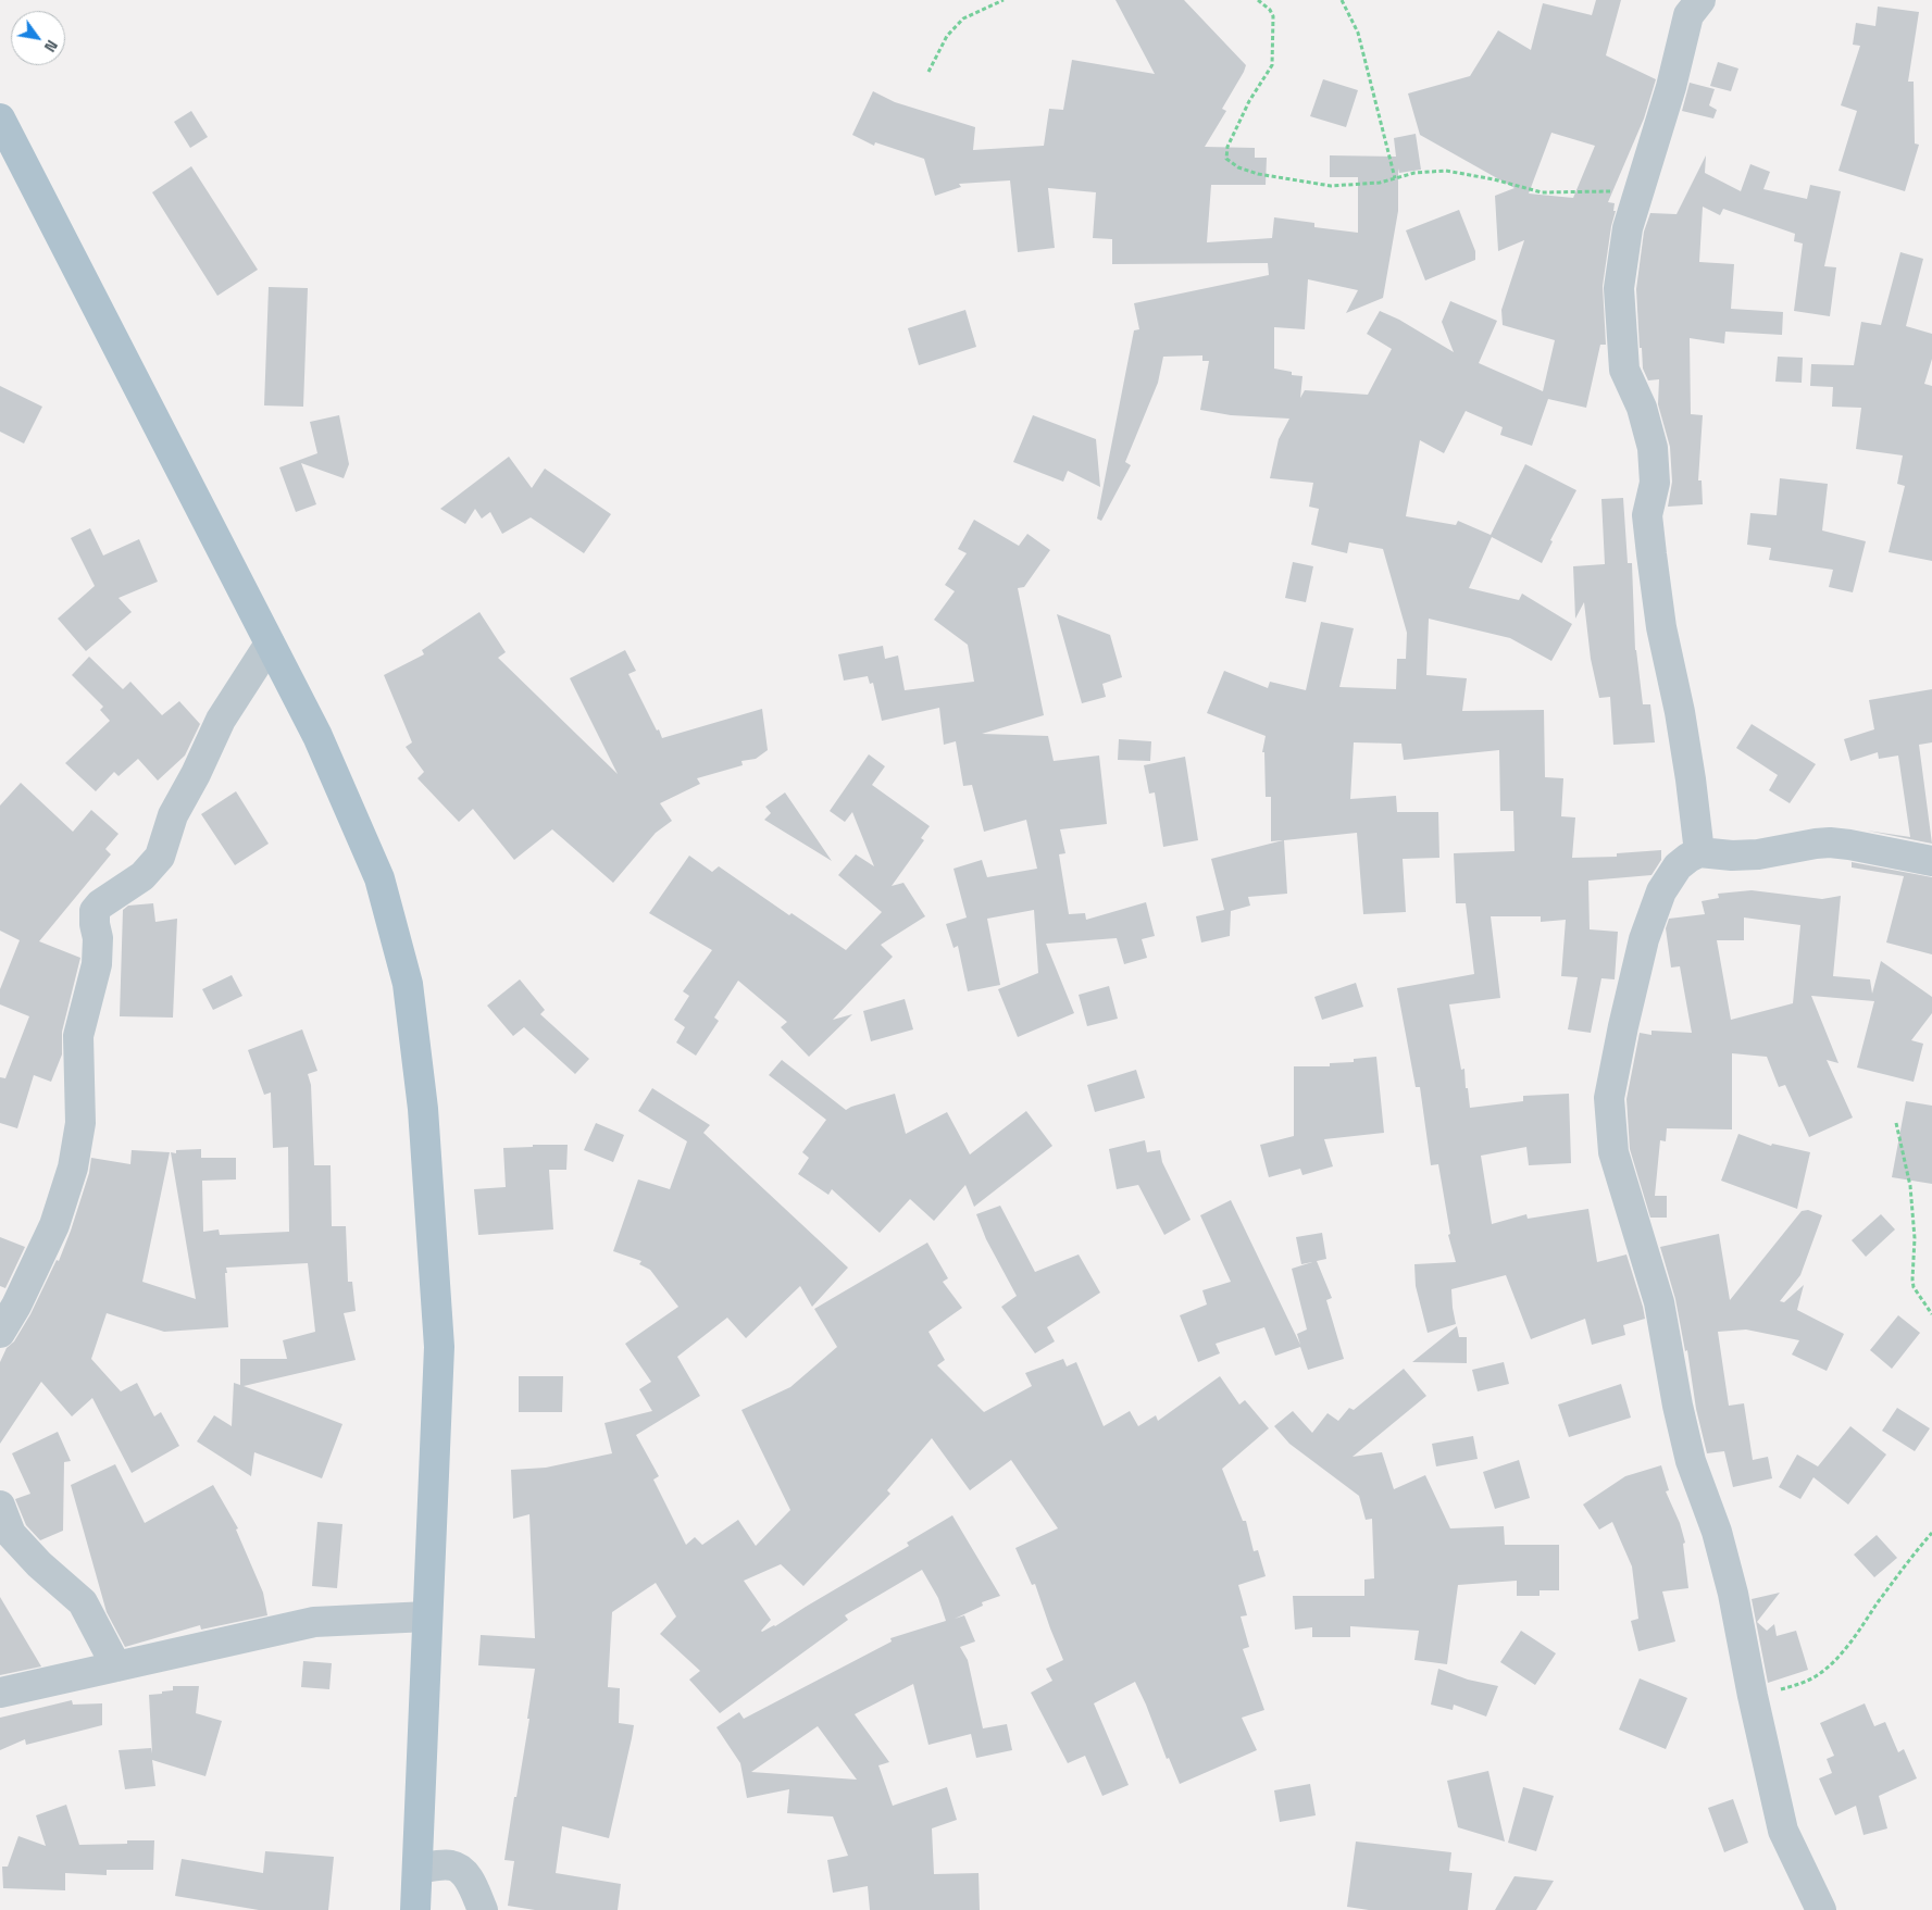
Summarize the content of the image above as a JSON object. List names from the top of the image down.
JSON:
{
  "north": "bottom right"
}
